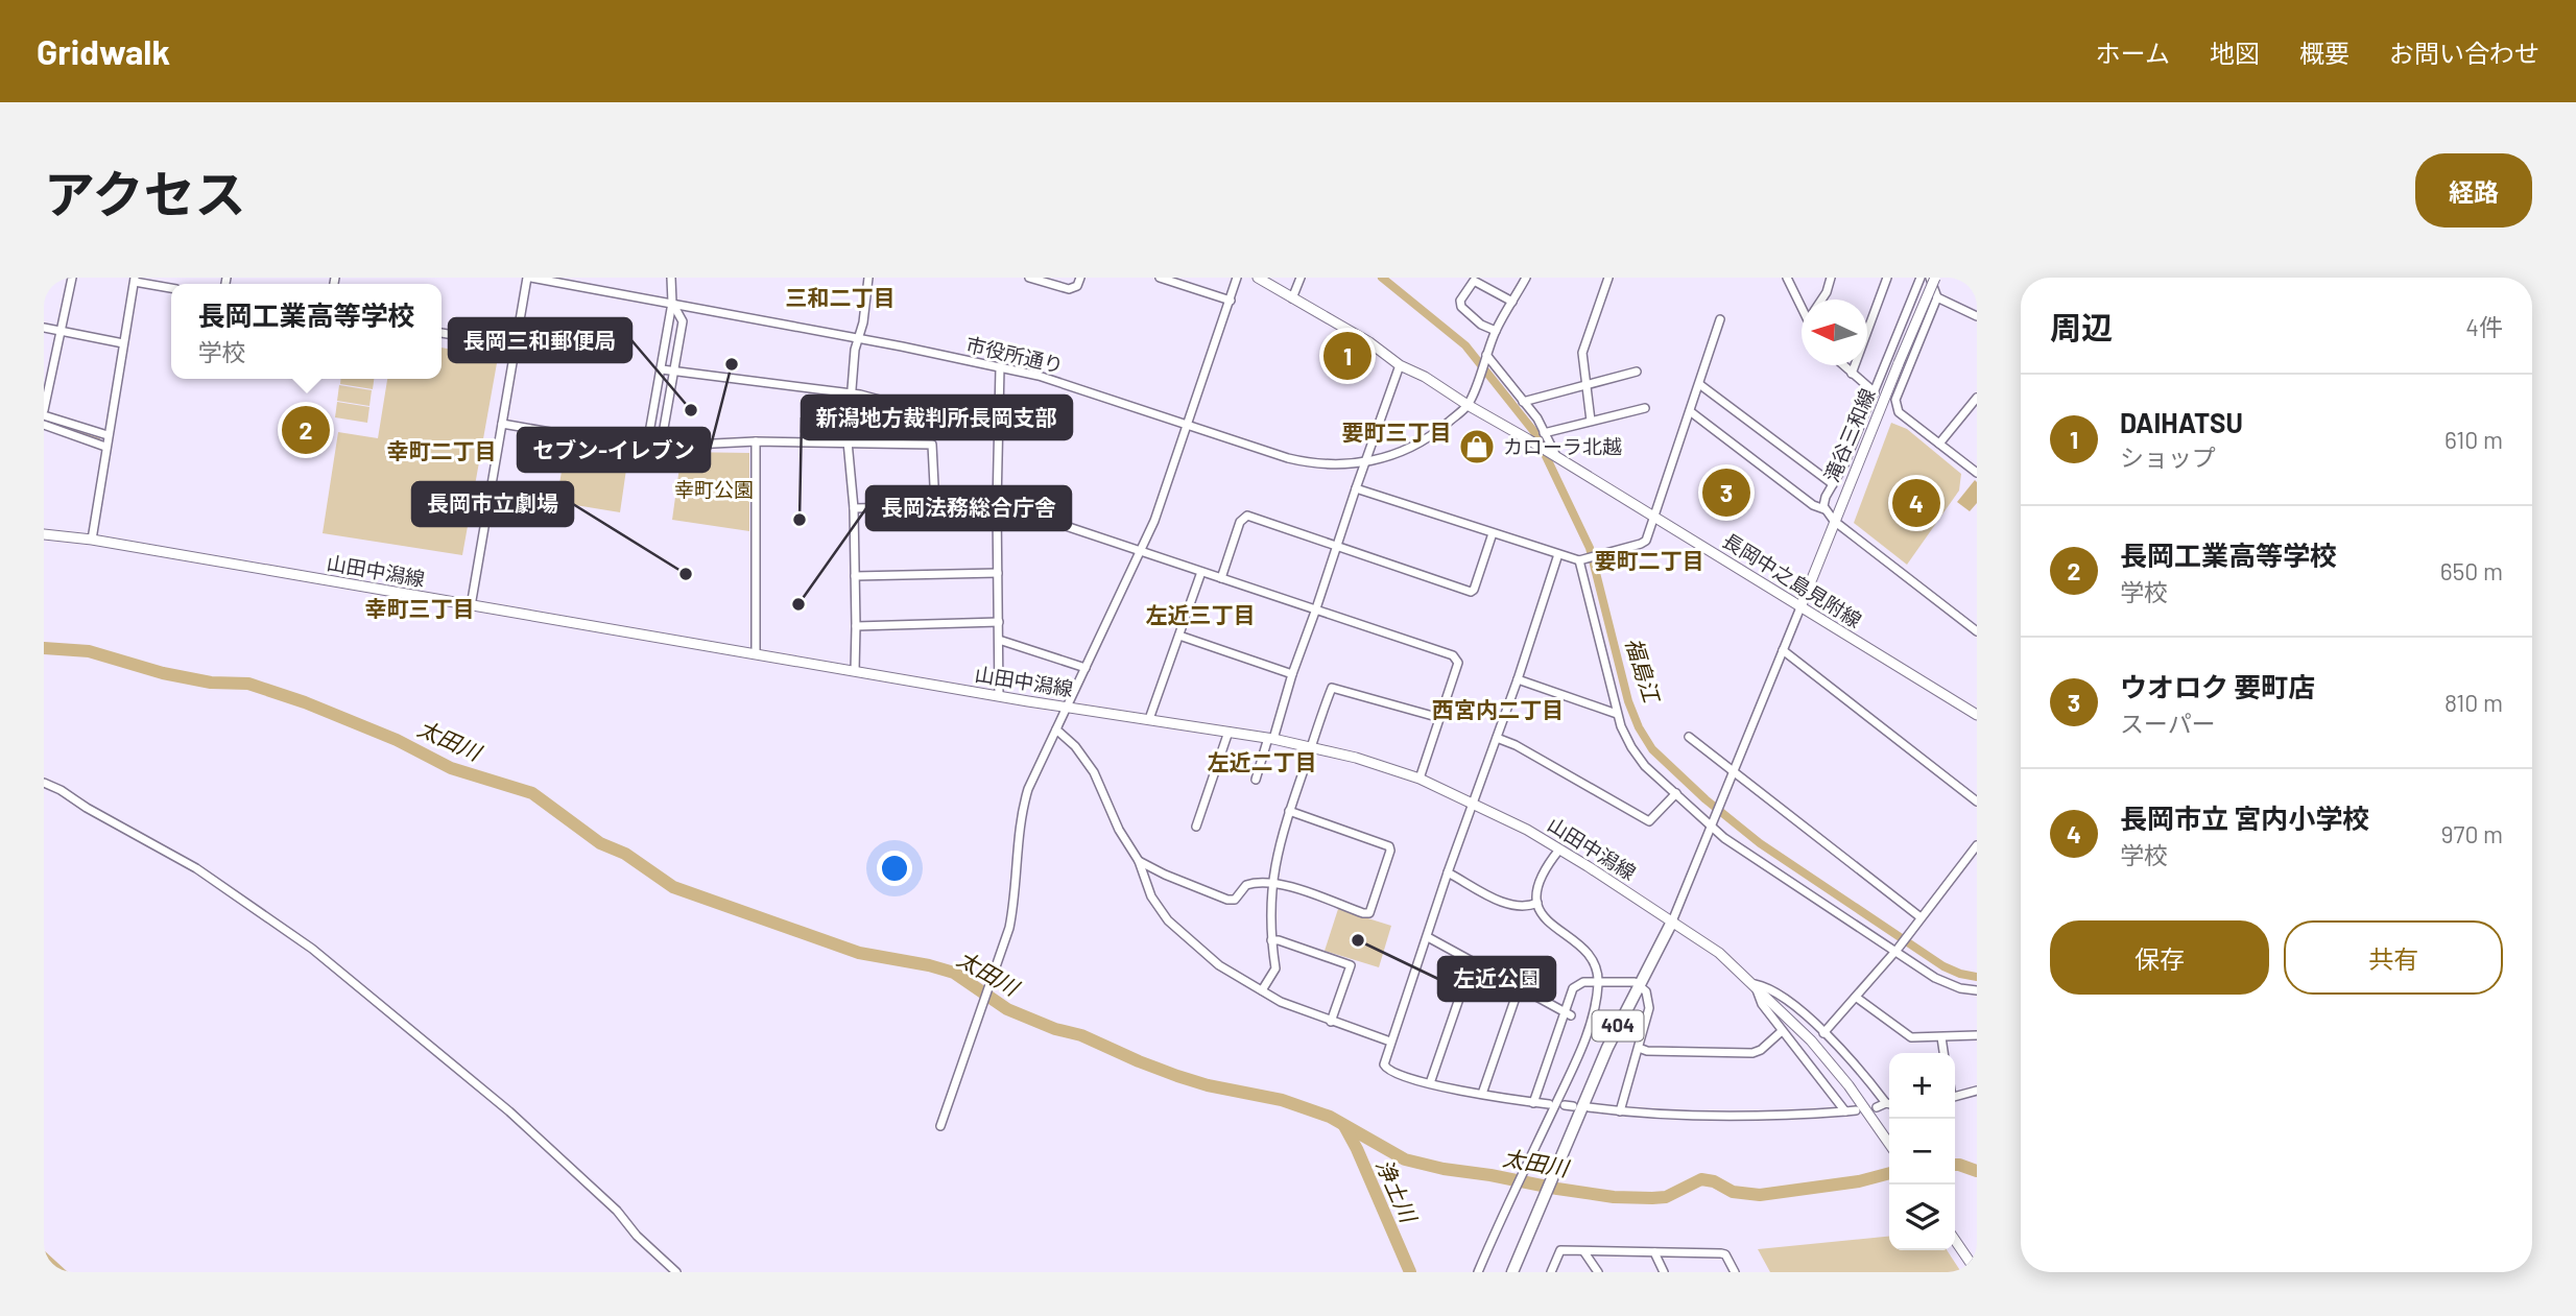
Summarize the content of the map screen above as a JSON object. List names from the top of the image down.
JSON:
{
  "streets": {
    "highway": ["404"],
    "main road": ["滝谷三和線", "山田中潟線", "長岡中之島見附線"],
    "street": ["市役所通り"]
  },
  "crossings": [
    ["市役所通り", "長岡中之島見附線"],
    ["滝谷三和線", "長岡中之島見附線"],
    ["山田中潟線", "404"]
  ],
  "districts": [
    "三和二丁目",
    "要町三丁目",
    "幸町二丁目",
    "要町二丁目",
    "幸町三丁目",
    "左近三丁目",
    "西宮内二丁目",
    "左近二丁目"
  ],
  "water": ["福島江", "太田川", "浄土川"],
  "parks": ["幸町公園"],
  "places": {
    "other": [
      "セブン-イレブン",
      "長岡三和郵便局",
      "新潟地方裁判所長岡支部",
      "長岡市立劇場",
      "長岡法務総合庁舎",
      "左近公園"
    ],
    "shop": ["カローラ北越"]
  },
  "north": "left",
  "page": {
    "header": "Gridwalk",
    "nav": [
      "ホーム",
      "地図",
      "概要",
      "お問い合わせ"
    ],
    "title": "アクセス",
    "buttons": [
      "経路",
      ["保存", "共有"]
    ],
    "heading": ["周辺", "4件"],
    "popup": ["長岡工業高等学校", "学校"],
    "pins": [
      "1",
      "2",
      "3",
      "4"
    ],
    "list": [
      {
        "mark": "1",
        "name": "DAIHATSU",
        "note": "ショップ",
        "value": "610 m"
      },
      {
        "mark": "2",
        "name": "長岡工業高等学校",
        "note": "学校",
        "value": "650 m"
      },
      {
        "mark": "3",
        "name": "ウオロク 要町店",
        "note": "スーパー",
        "value": "810 m"
      },
      {
        "mark": "4",
        "name": "長岡市立 宮内小学校",
        "note": "学校",
        "value": "970 m"
      }
    ],
    "map_buttons": ["+", "−"]
  }
}
